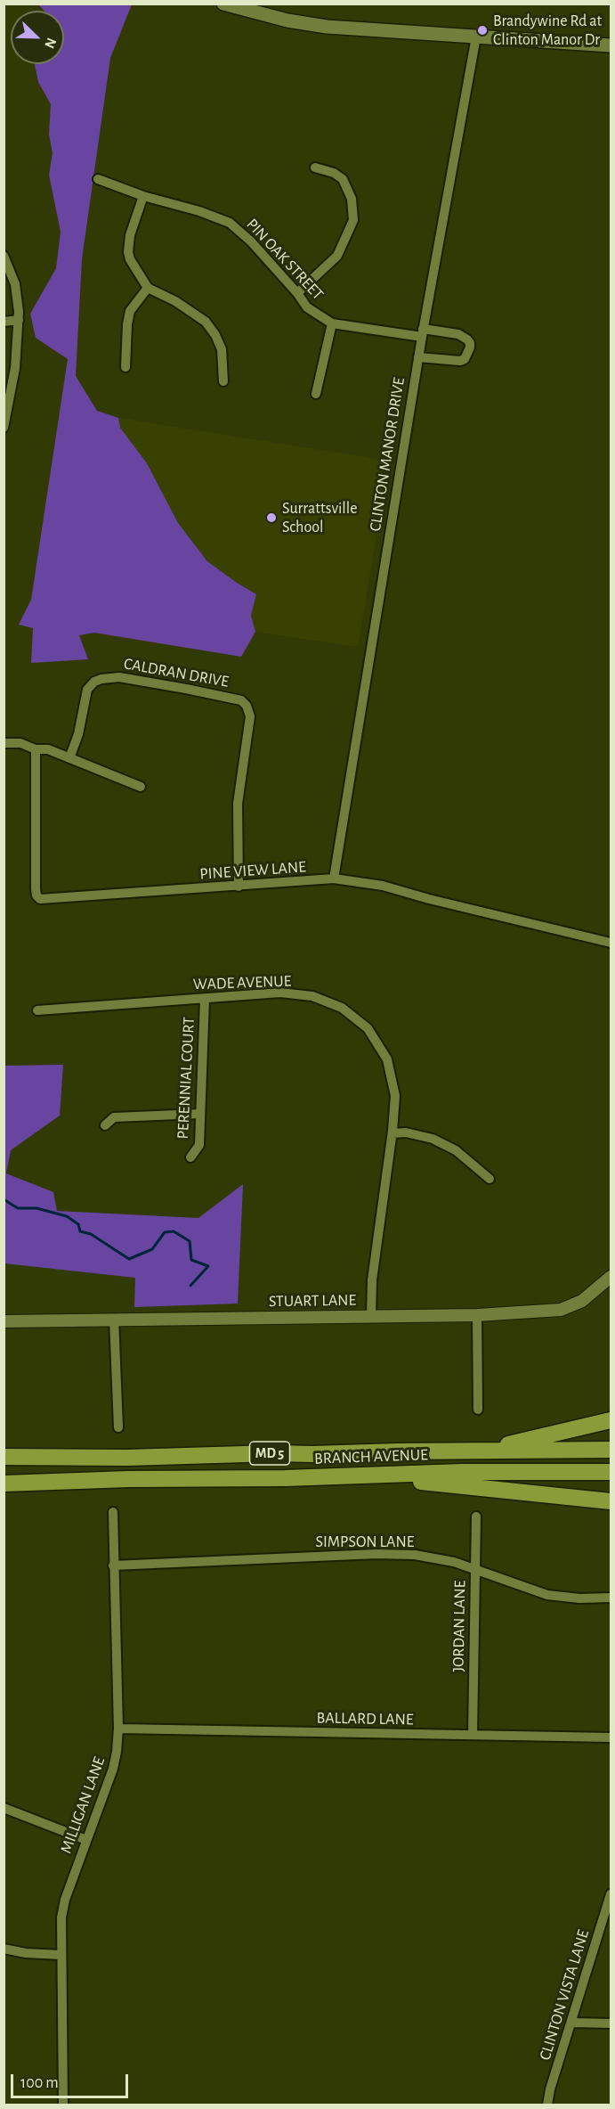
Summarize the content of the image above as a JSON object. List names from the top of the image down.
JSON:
{
  "streets": {
    "highway": ["MD 5", "BRANCH AVENUE"],
    "street": [
      "PIN OAK STREET",
      "CLINTON MANOR DRIVE",
      "CALDRAN DRIVE",
      "PINE VIEW LANE",
      "WADE AVENUE",
      "PERENNIAL COURT",
      "STUART LANE",
      "SIMPSON LANE",
      "JORDAN LANE",
      "BALLARD LANE",
      "MILLIGAN LANE",
      "CLINTON VISTA LANE"
    ]
  },
  "crossings": [
    ["PIN OAK STREET", "CLINTON MANOR DRIVE"],
    ["CLINTON MANOR DRIVE", "PINE VIEW LANE"],
    ["CALDRAN DRIVE", "PINE VIEW LANE"],
    ["WADE AVENUE", "PERENNIAL COURT"],
    ["WADE AVENUE", "STUART LANE"],
    ["SIMPSON LANE", "JORDAN LANE"],
    ["SIMPSON LANE", "MILLIGAN LANE"],
    ["JORDAN LANE", "BALLARD LANE"],
    ["BALLARD LANE", "MILLIGAN LANE"]
  ],
  "places": ["Brandywine Rd at Clinton Manor Dr", "Surrattsville School"],
  "scale_bar": "100 m",
  "north": "bottom right"
}
